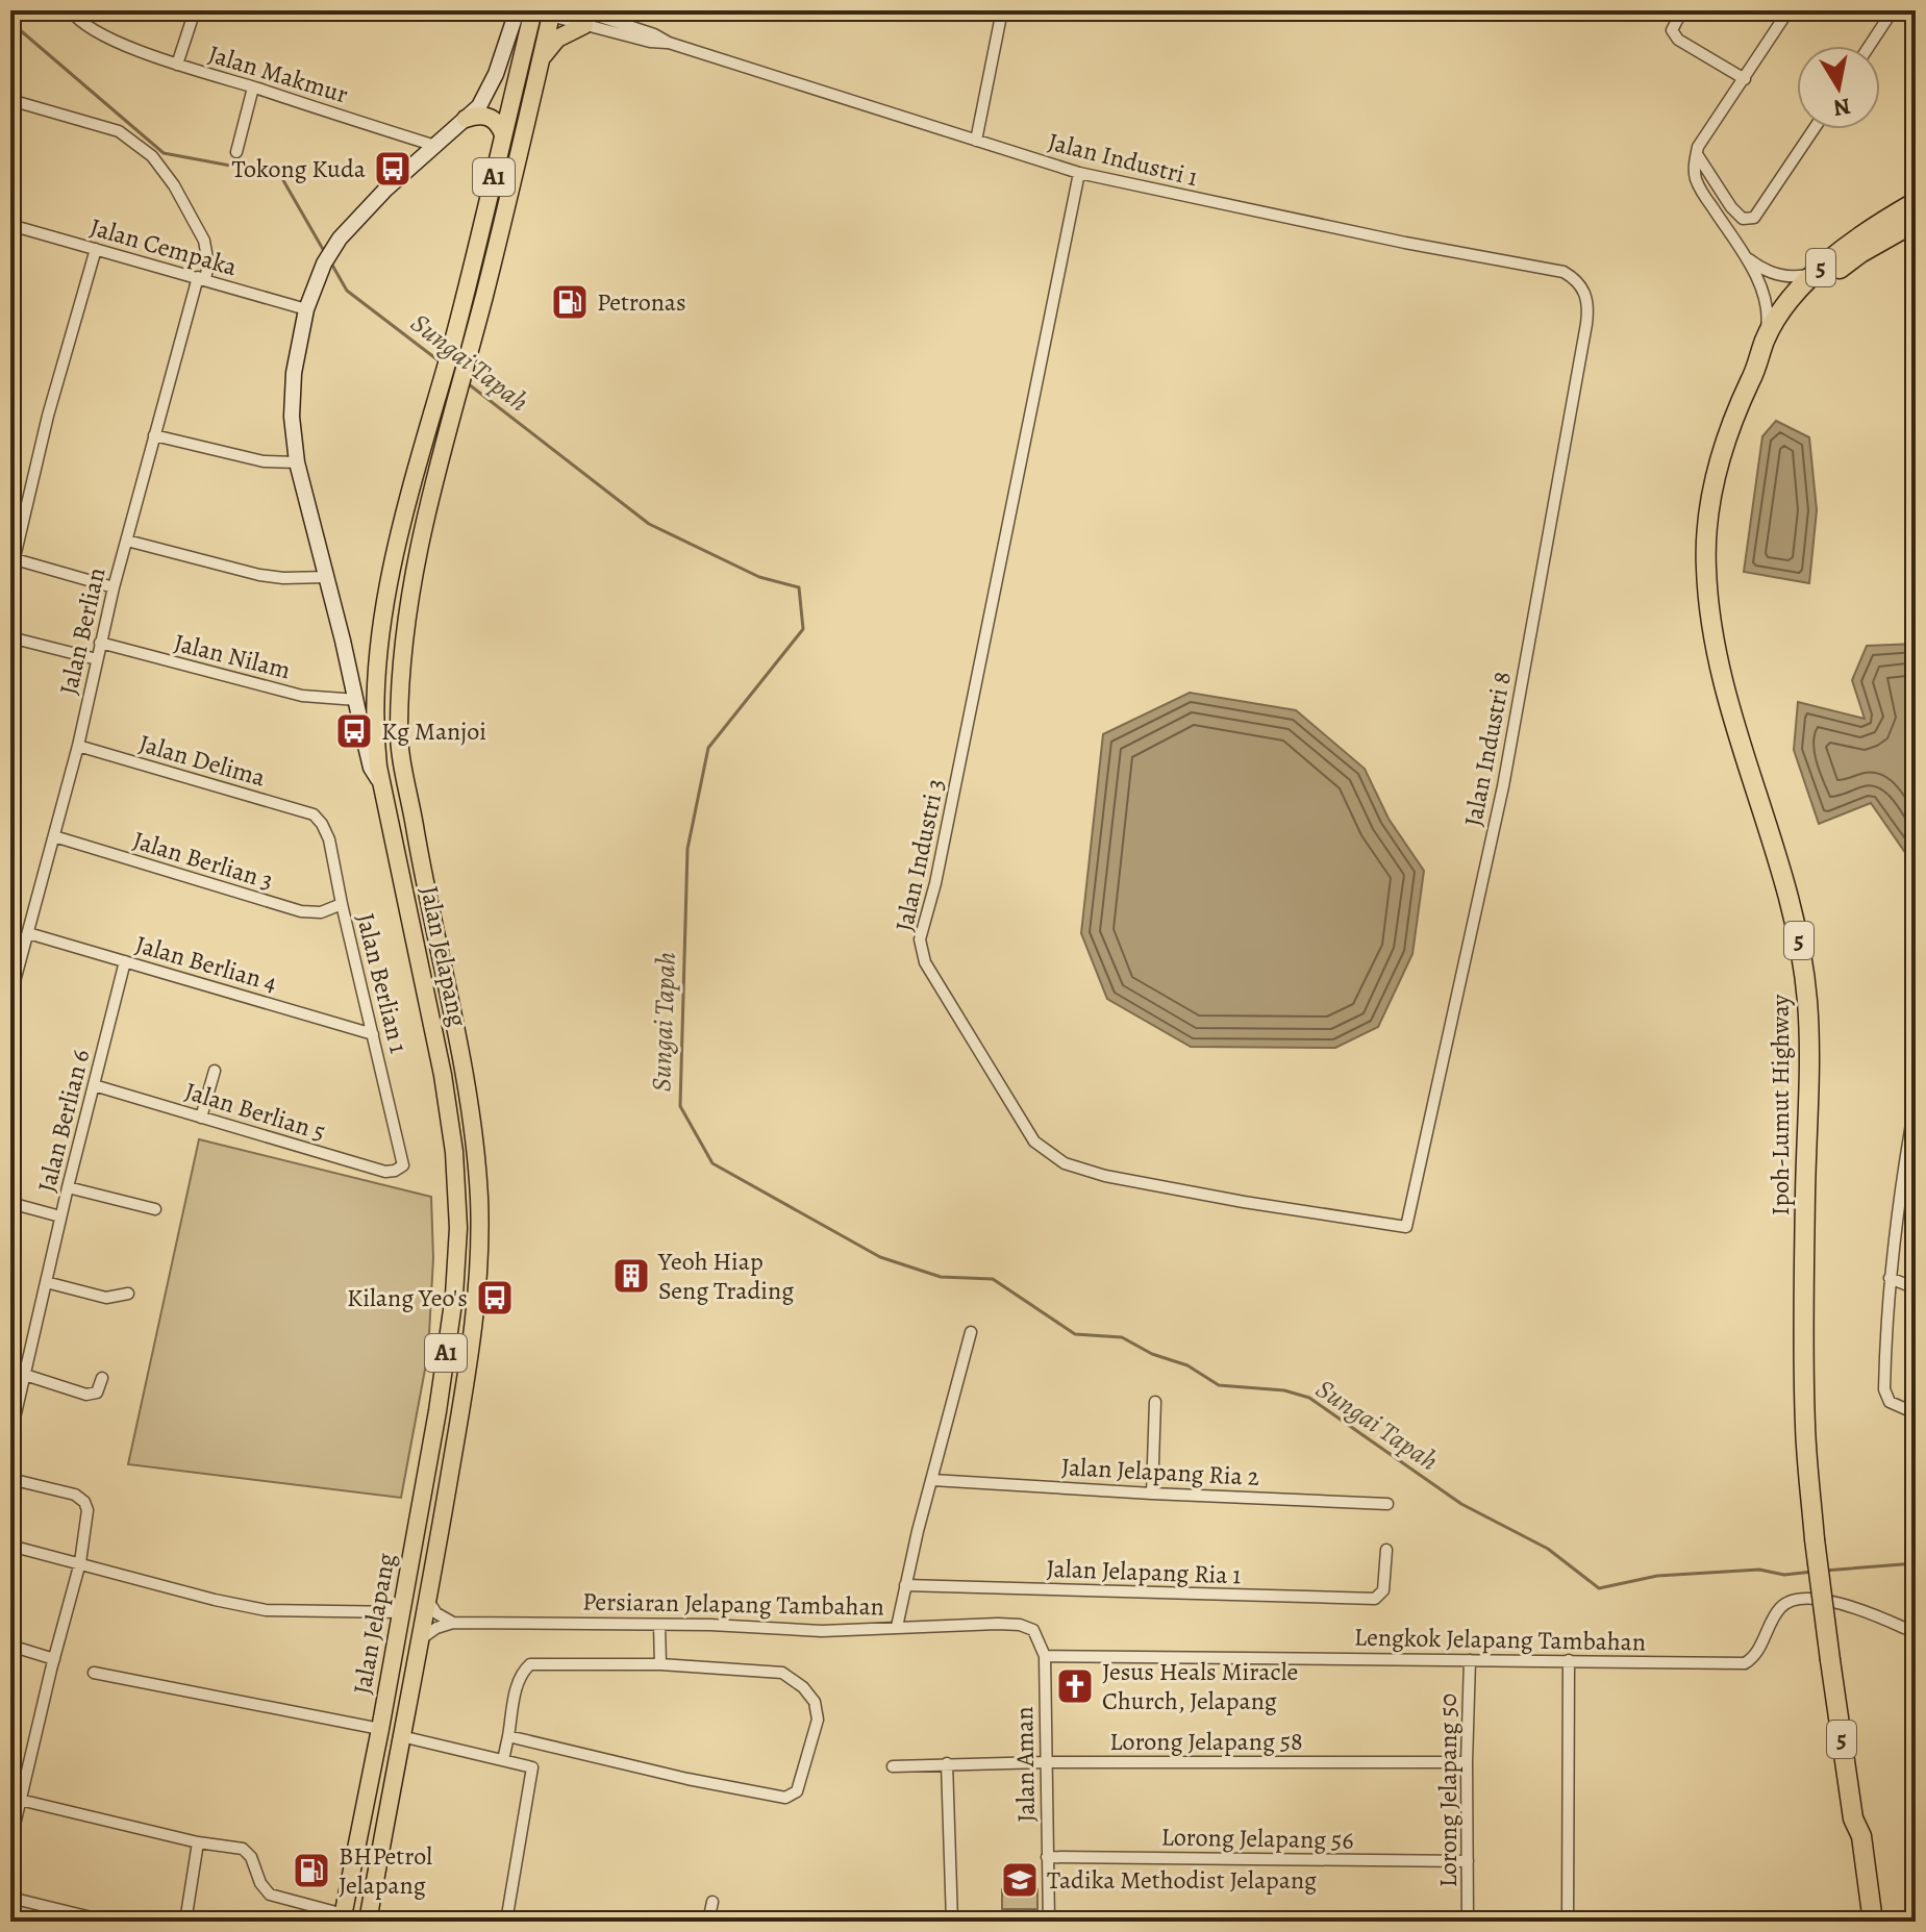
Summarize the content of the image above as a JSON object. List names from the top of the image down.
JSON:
{
  "streets": {
    "highway": ["5", "Ipoh-Lumut Highway"],
    "main road": ["A1", "Jalan Jelapang"],
    "street": [
      "Jalan Makmur",
      "Jalan Industri 1",
      "Jalan Cempaka",
      "Jalan Berlian",
      "Jalan Nilam",
      "Jalan Industri 8",
      "Jalan Delima",
      "Jalan Industri 3",
      "Jalan Berlian 3",
      "Jalan Berlian 4",
      "Jalan Berlian 1",
      "Jalan Berlian 5",
      "Jalan Berlian 6",
      "Jalan Jelapang Ria 2",
      "Jalan Jelapang Ria 1",
      "Persiaran Jelapang Tambahan",
      "Lengkok Jelapang Tambahan",
      "Lorong Jelapang 58",
      "Jalan Aman",
      "Lorong Jelapang 50",
      "Lorong Jelapang 56"
    ]
  },
  "crossings": [
    ["Jalan Industri 1", "Jalan Industri 8"],
    ["Jalan Industri 1", "Jalan Industri 3"],
    ["Jalan Industri 1", "Jalan Jelapang"],
    ["Jalan Cempaka", "Jalan Berlian"],
    ["Jalan Berlian", "Jalan Nilam"],
    ["Jalan Berlian", "Jalan Delima"],
    ["Jalan Berlian", "Jalan Berlian 3"],
    ["Jalan Berlian", "Jalan Berlian 4"],
    ["Jalan Industri 8", "Jalan Industri 3"],
    ["Jalan Delima", "Jalan Berlian 1"],
    ["Jalan Berlian 3", "Jalan Berlian 1"],
    ["Jalan Jelapang", "Persiaran Jelapang Tambahan"],
    ["Jalan Berlian 4", "Jalan Berlian 1"],
    ["Jalan Berlian 4", "Jalan Berlian 6"],
    ["Jalan Berlian 1", "Jalan Berlian 5"],
    ["Jalan Berlian 5", "Jalan Berlian 6"],
    ["Persiaran Jelapang Tambahan", "Lengkok Jelapang Tambahan"],
    ["Persiaran Jelapang Tambahan", "Jalan Aman"],
    ["Lengkok Jelapang Tambahan", "Jalan Aman"],
    ["Lengkok Jelapang Tambahan", "Lorong Jelapang 50"],
    ["Lorong Jelapang 58", "Jalan Aman"],
    ["Lorong Jelapang 58", "Lorong Jelapang 50"],
    ["Jalan Aman", "Lorong Jelapang 56"],
    ["Lorong Jelapang 50", "Lorong Jelapang 56"]
  ],
  "water": ["Sungai Tapah"],
  "places": {
    "bus stop": ["Tokong Kuda", "Kg Manjoi", "Kilang Yeo's"],
    "fuel station": ["Petronas", "BHPetrol Jelapang"],
    "building": ["Yeoh Hiap Seng Trading"],
    "church": ["Jesus Heals Miracle Church, Jelapang"],
    "school or university": ["Tadika Methodist Jelapang"]
  },
  "north": "bottom"
}
